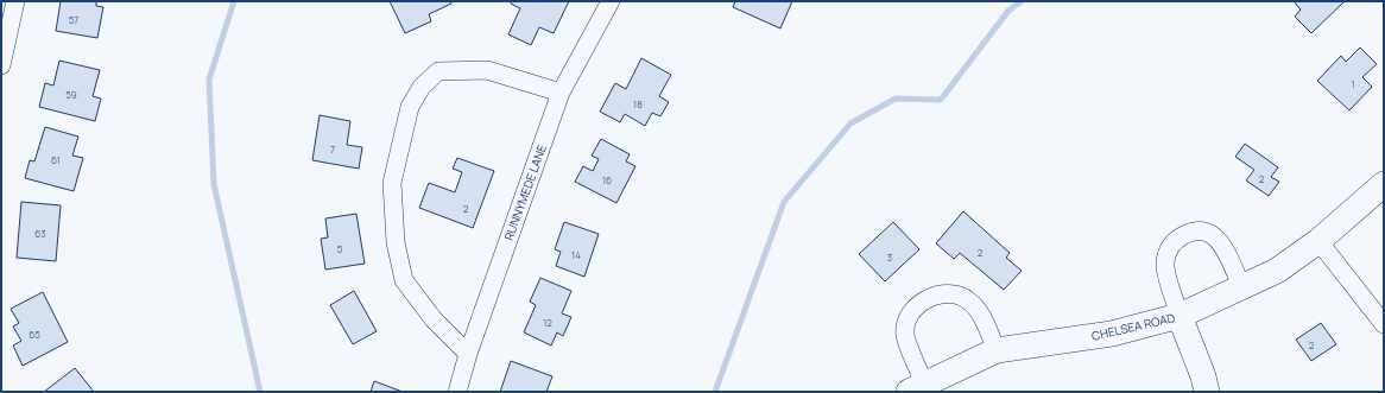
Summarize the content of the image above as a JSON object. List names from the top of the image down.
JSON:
{
  "streets": {
    "street": ["RUNNYMEDE LANE", "CHELSEA ROAD"]
  },
  "house_numbers": [
    "57",
    "1",
    "59",
    "18",
    "7",
    "61",
    "2",
    "16",
    "2",
    "63",
    "5",
    "2",
    "14",
    "3",
    "12",
    "65",
    "2"
  ]
}
